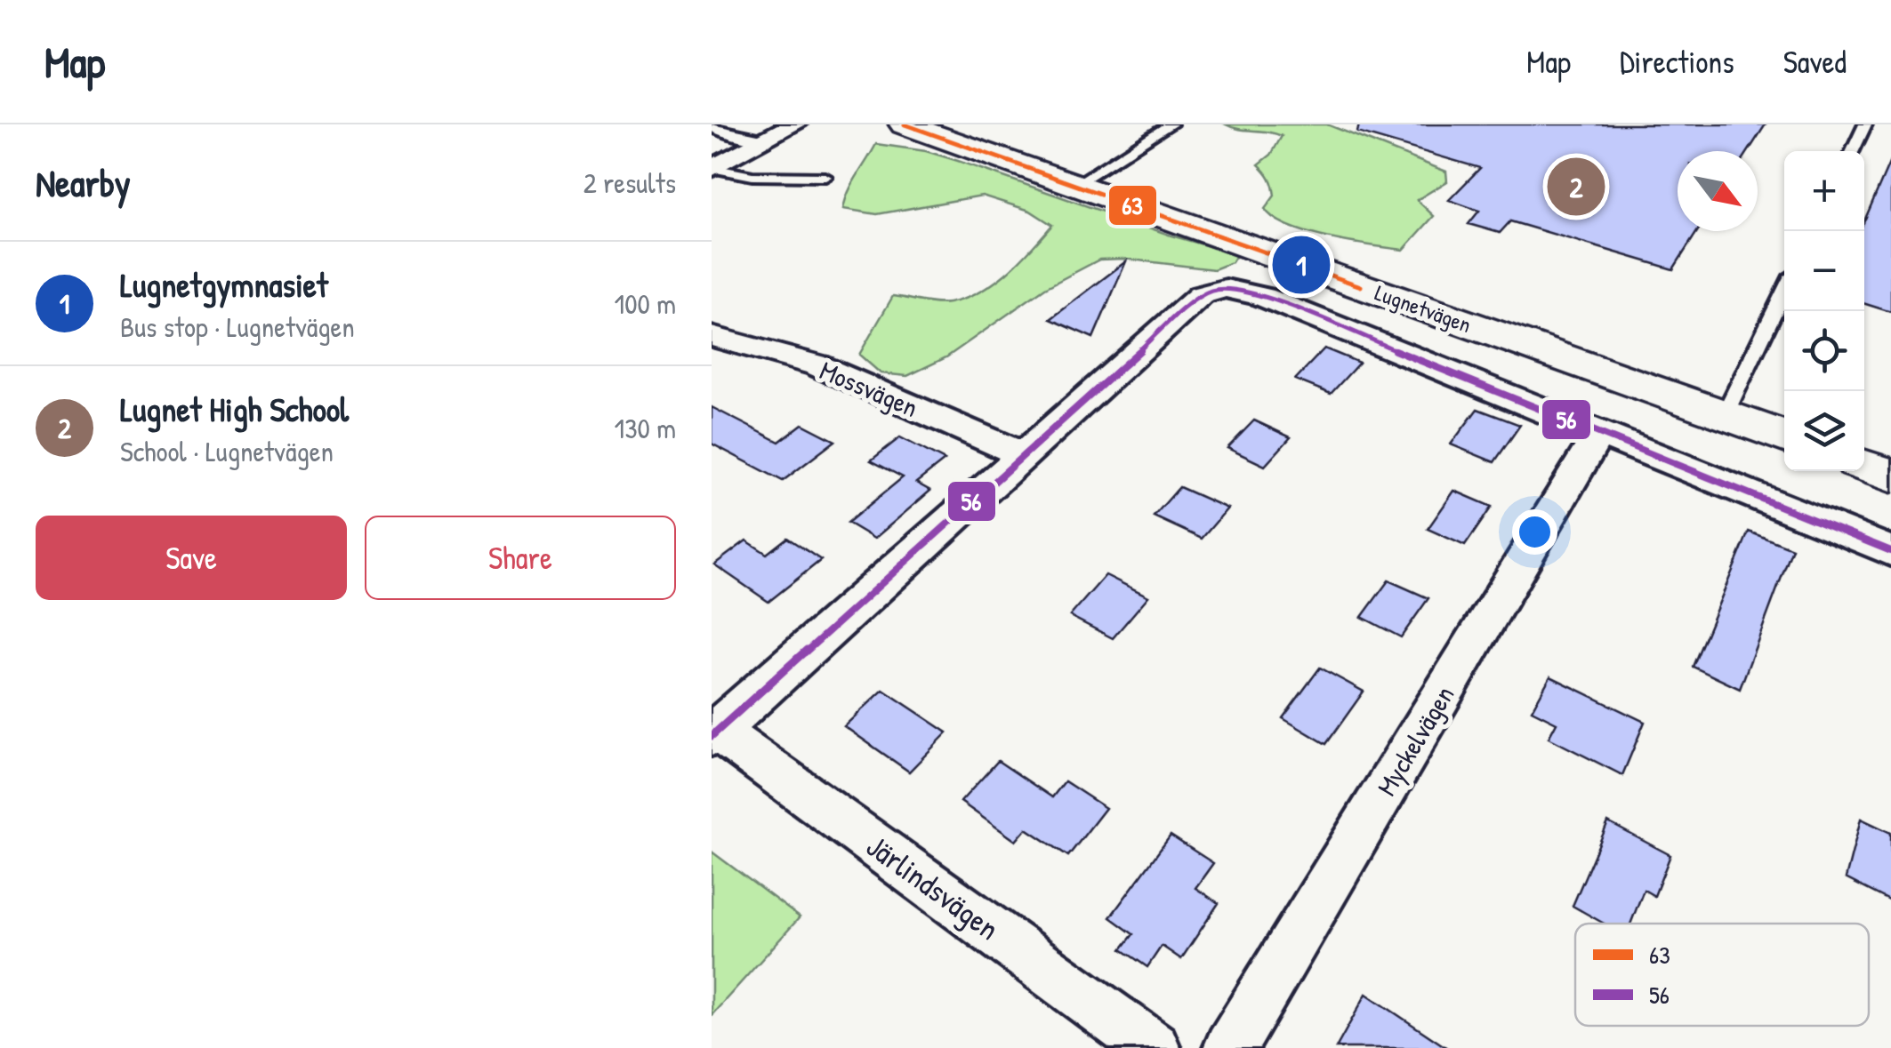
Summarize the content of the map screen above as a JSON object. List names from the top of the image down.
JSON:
{
  "streets": {
    "street": [
      "Lugnetvägen",
      "Mossvägen",
      "Myckelvägen",
      "Järlindsvägen"
    ]
  },
  "lines": ["transit line 63", "transit line 56"],
  "legend": ["63", "56"],
  "north": "bottom right",
  "page": {
    "header": "Map",
    "nav": ["Map", "Directions", "Saved"],
    "heading": ["Nearby", "2 results"],
    "map_buttons": ["+", "−"],
    "pins": ["2", "1"],
    "list": [
      {
        "mark": "1",
        "name": "Lugnetgymnasiet",
        "note": "Bus stop · Lugnetvägen",
        "value": "100 m"
      },
      {
        "mark": "2",
        "name": "Lugnet High School",
        "note": "School · Lugnetvägen",
        "value": "130 m"
      }
    ],
    "buttons": ["Save", "Share"]
  }
}
